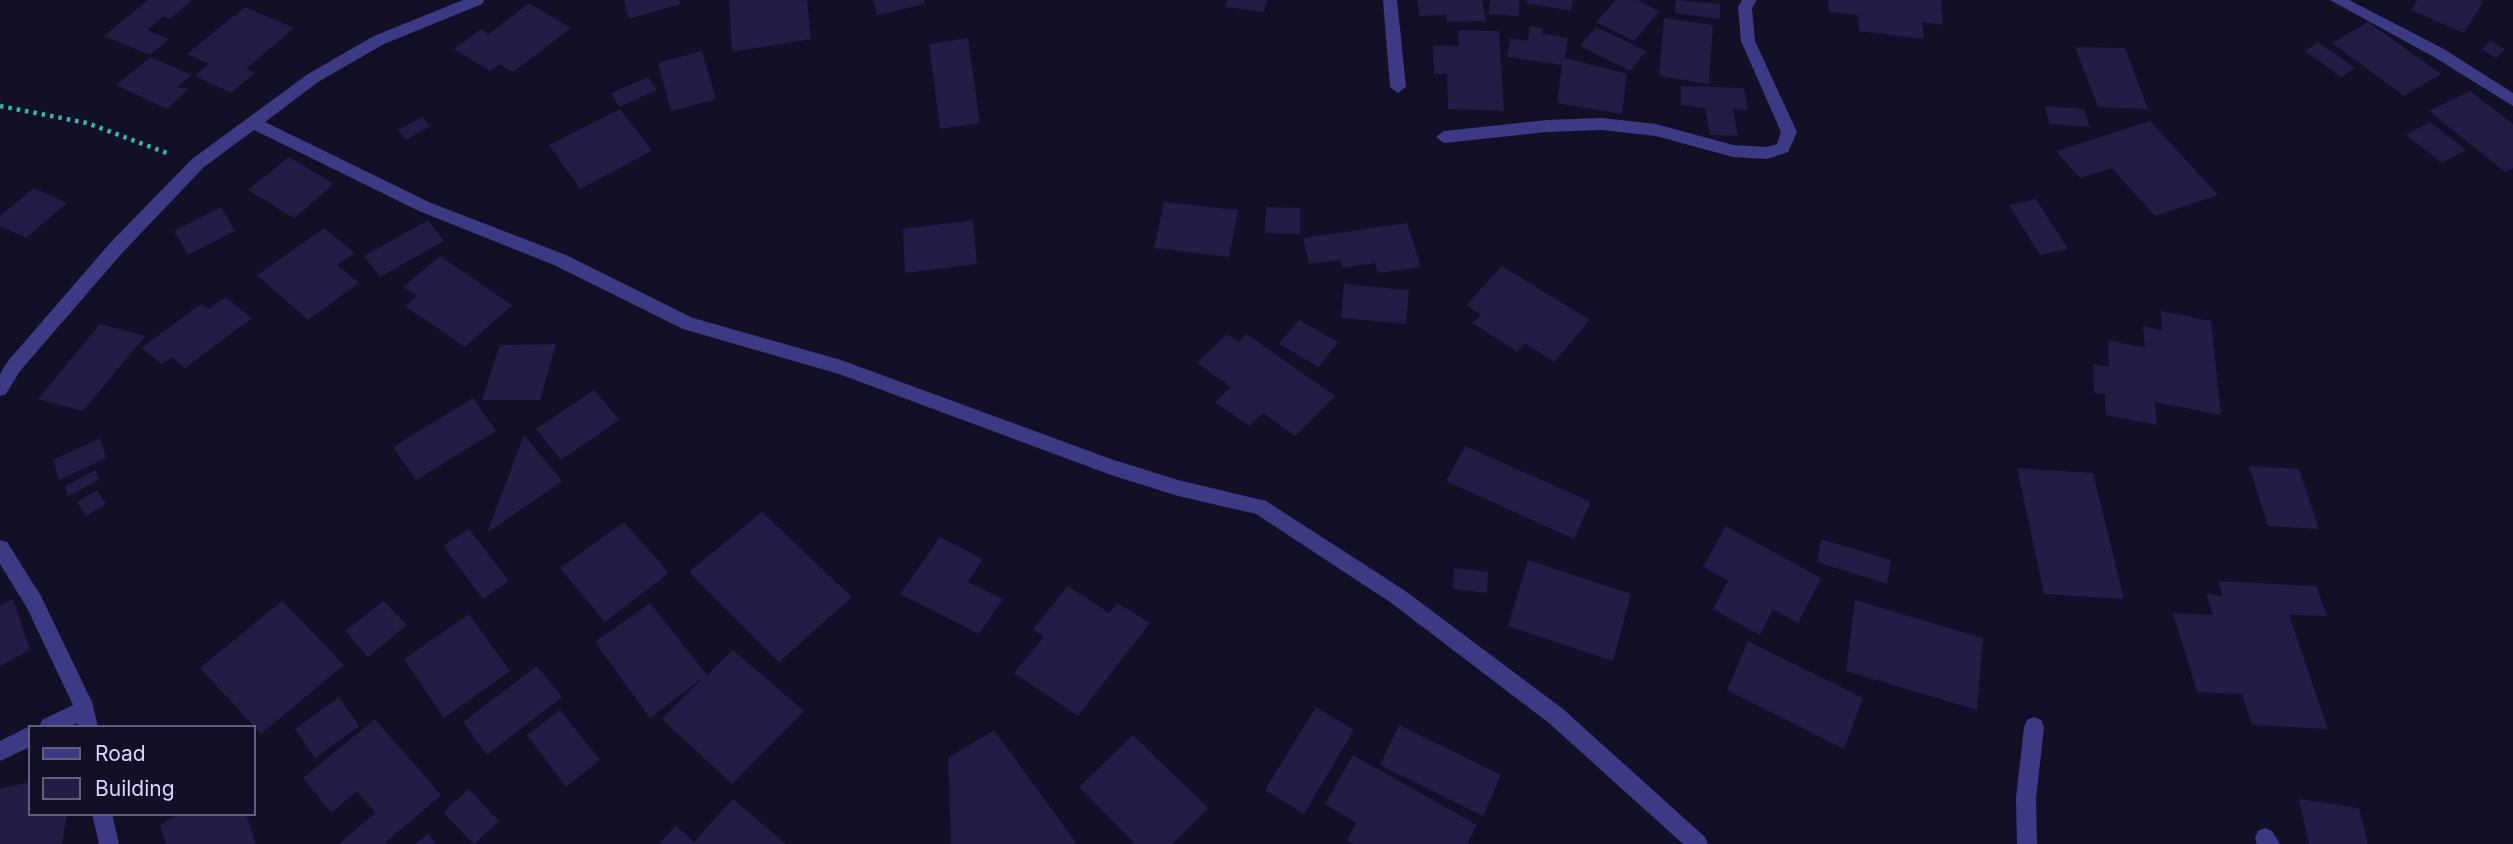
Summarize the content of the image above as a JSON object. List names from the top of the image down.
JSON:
{
  "legend": ["Road", "Building"]
}
